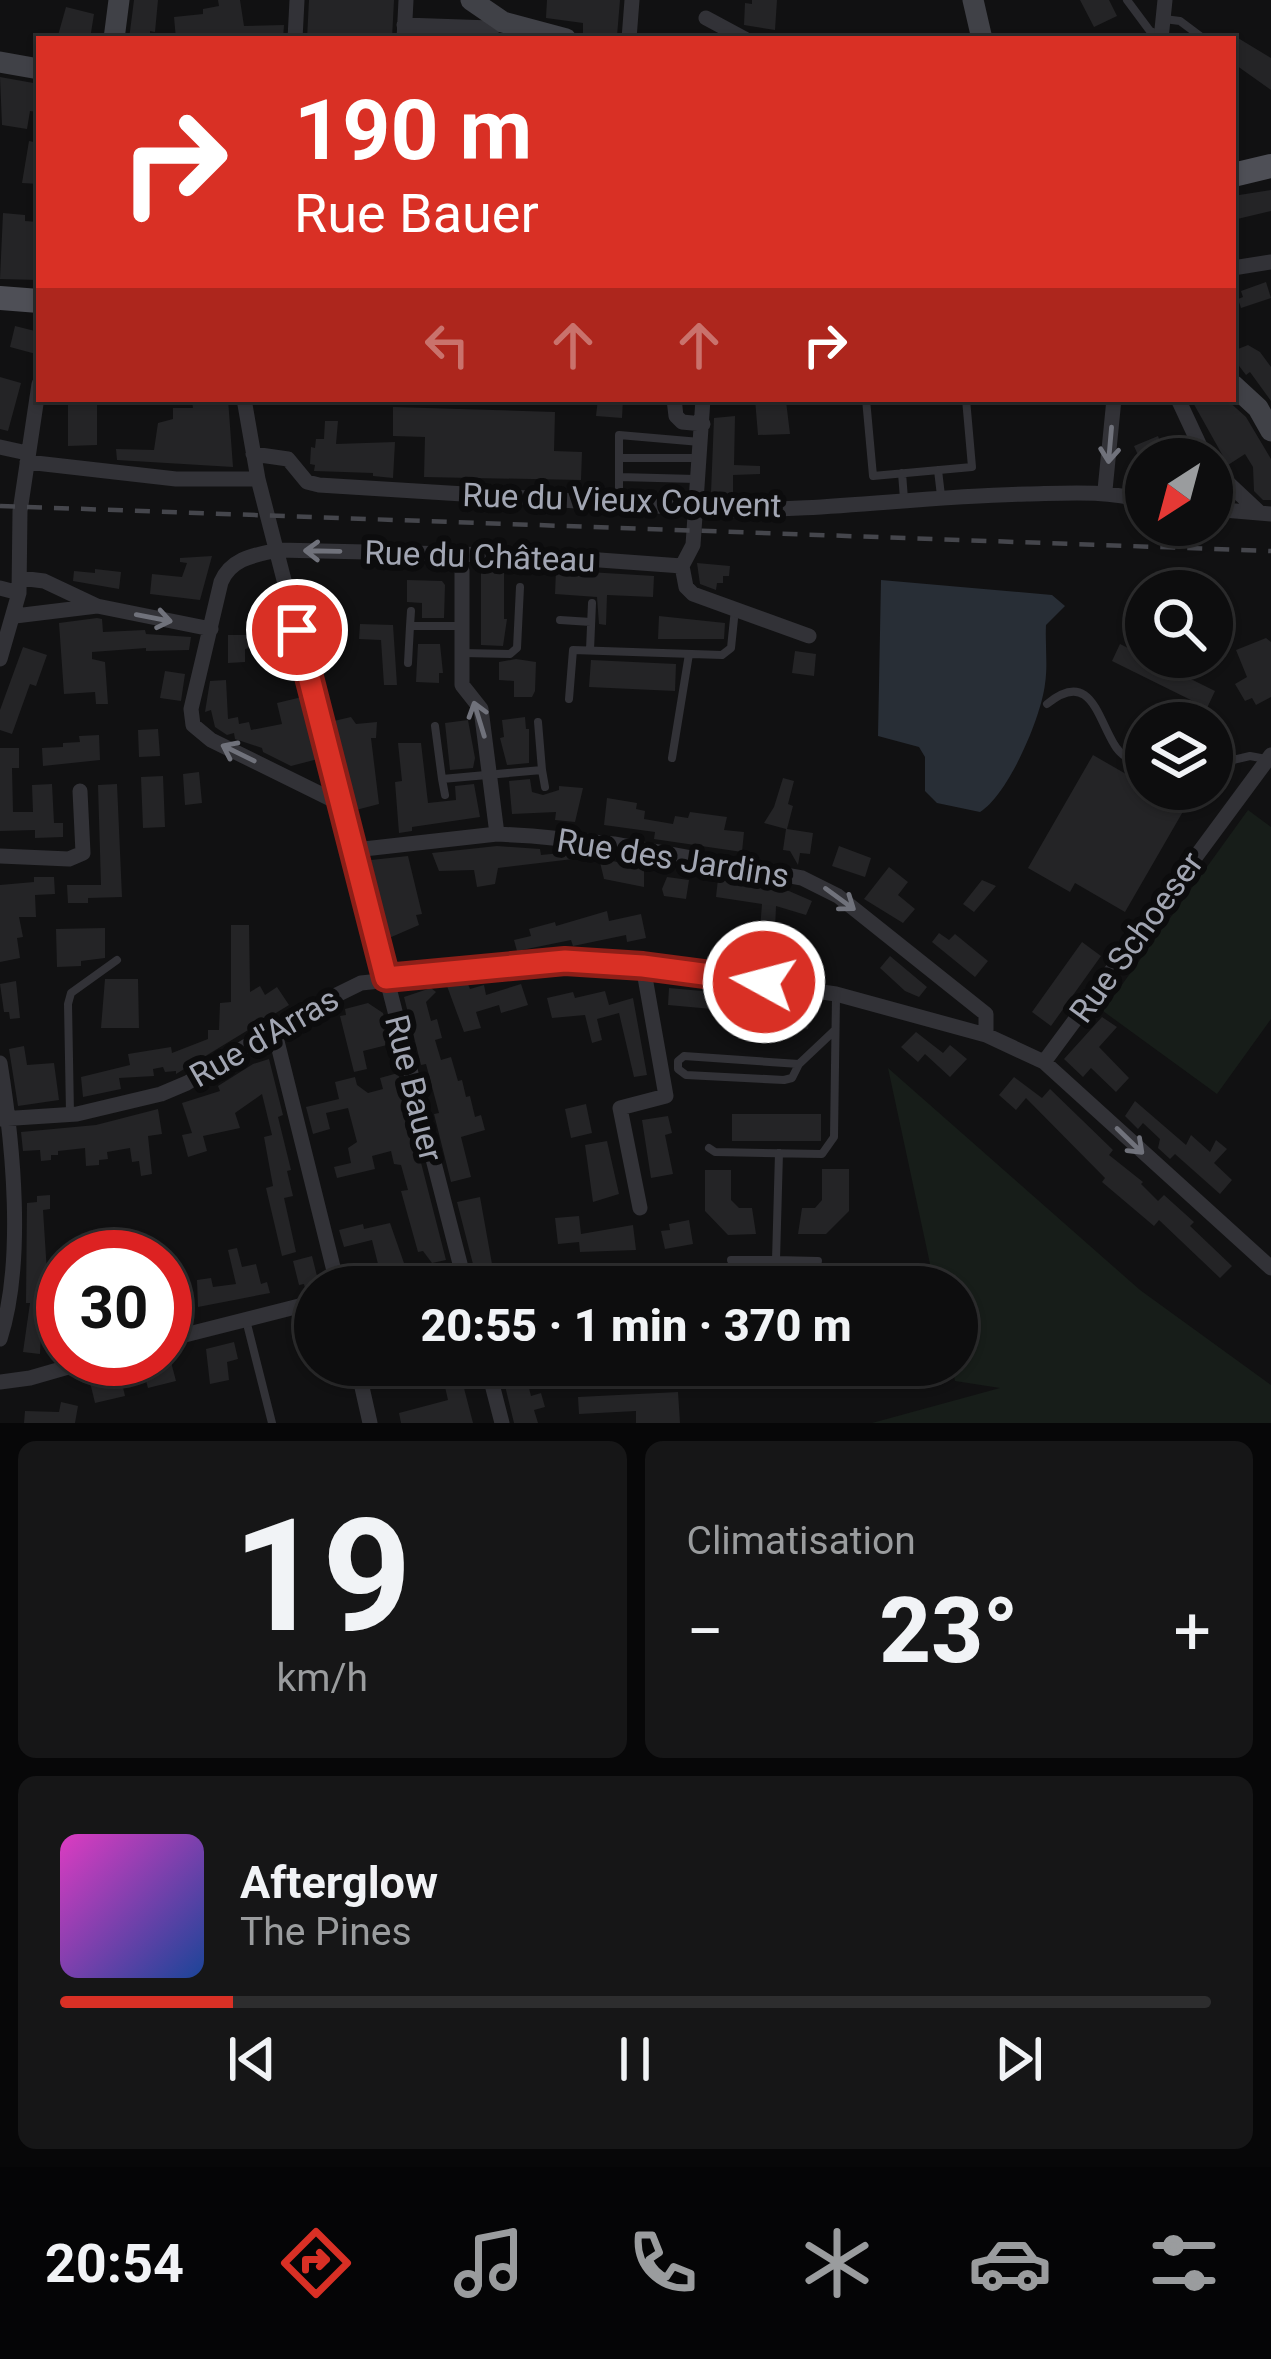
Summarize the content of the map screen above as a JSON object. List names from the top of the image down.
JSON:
{
  "streets": {
    "street": [
      "Rue du Vieux Couvent",
      "Rue du Château",
      "Rue des Jardins",
      "Rue Schoeser",
      "Rue d'Arras",
      "Rue Bauer"
    ]
  },
  "crossings": [
    ["Rue du Vieux Couvent", "Rue Bauer"],
    ["Rue du Château", "Rue Bauer"],
    ["Rue des Jardins", "Rue d'Arras"],
    ["Rue des Jardins", "Rue Bauer"],
    ["Rue d'Arras", "Rue Bauer"]
  ],
  "one_way": ["Rue du Château", "Rue des Jardins"],
  "north": "bottom left",
  "page": {
    "turn": ["190 m", "Rue Bauer"],
    "limit": "30",
    "trip": "20:55 · 1 min · 370 m",
    "tile": [
      ["19", "km/h"],
      "Climatisation"
    ],
    "heat": ["−", "23°", "+"],
    "song": ["Afterglow", "The Pines"],
    "tabs": "20:54"
  }
}
